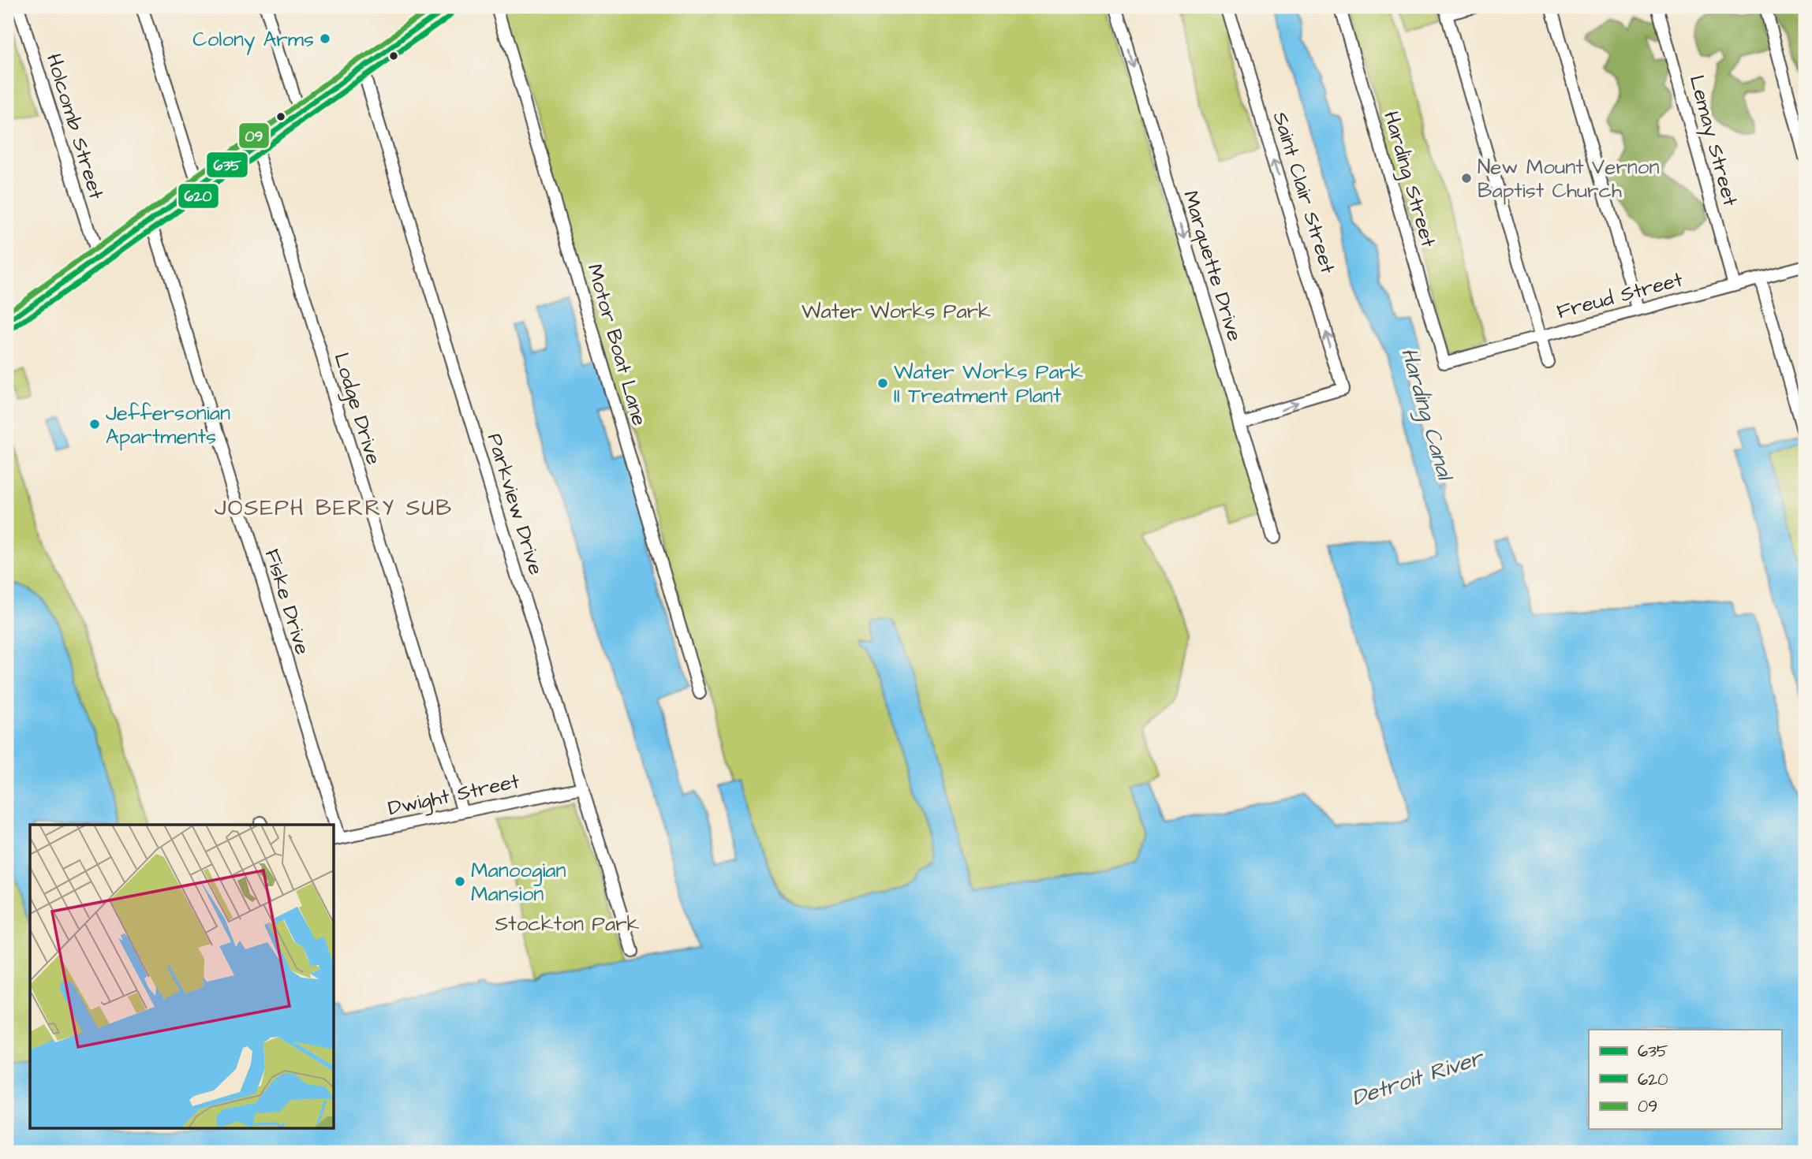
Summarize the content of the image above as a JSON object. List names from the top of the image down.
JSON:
{
  "streets": {
    "street": [
      "Holcomb Street",
      "Lemay Street",
      "Harding Street",
      "Saint Clair Street",
      "Marquette Drive",
      "Freud Street",
      "Motor Boat Lane",
      "Lodge Drive",
      "Parkview Drive",
      "Fiske Drive",
      "Dwight Street"
    ]
  },
  "crossings": [
    ["Lemay Street", "Freud Street"],
    ["Harding Street", "Freud Street"],
    ["Saint Clair Street", "Marquette Drive"],
    ["Lodge Drive", "Dwight Street"],
    ["Parkview Drive", "Dwight Street"]
  ],
  "one_way": ["Saint Clair Street", "Marquette Drive"],
  "districts": ["JOSEPH BERRY SUB"],
  "water": ["Harding Canal", "Detroit River"],
  "parks": ["Water Works Park", "Stockton Park"],
  "places": [
    "Colony Arms",
    "New Mount Vernon Baptist Church",
    "Water Works Park II Treatment Plant",
    "Jeffersonian Apartments",
    "Manoogian Mansion"
  ],
  "lines": ["transit line 635", "transit line 09", "transit line 620"],
  "legend": ["635", "620", "09"]
}
